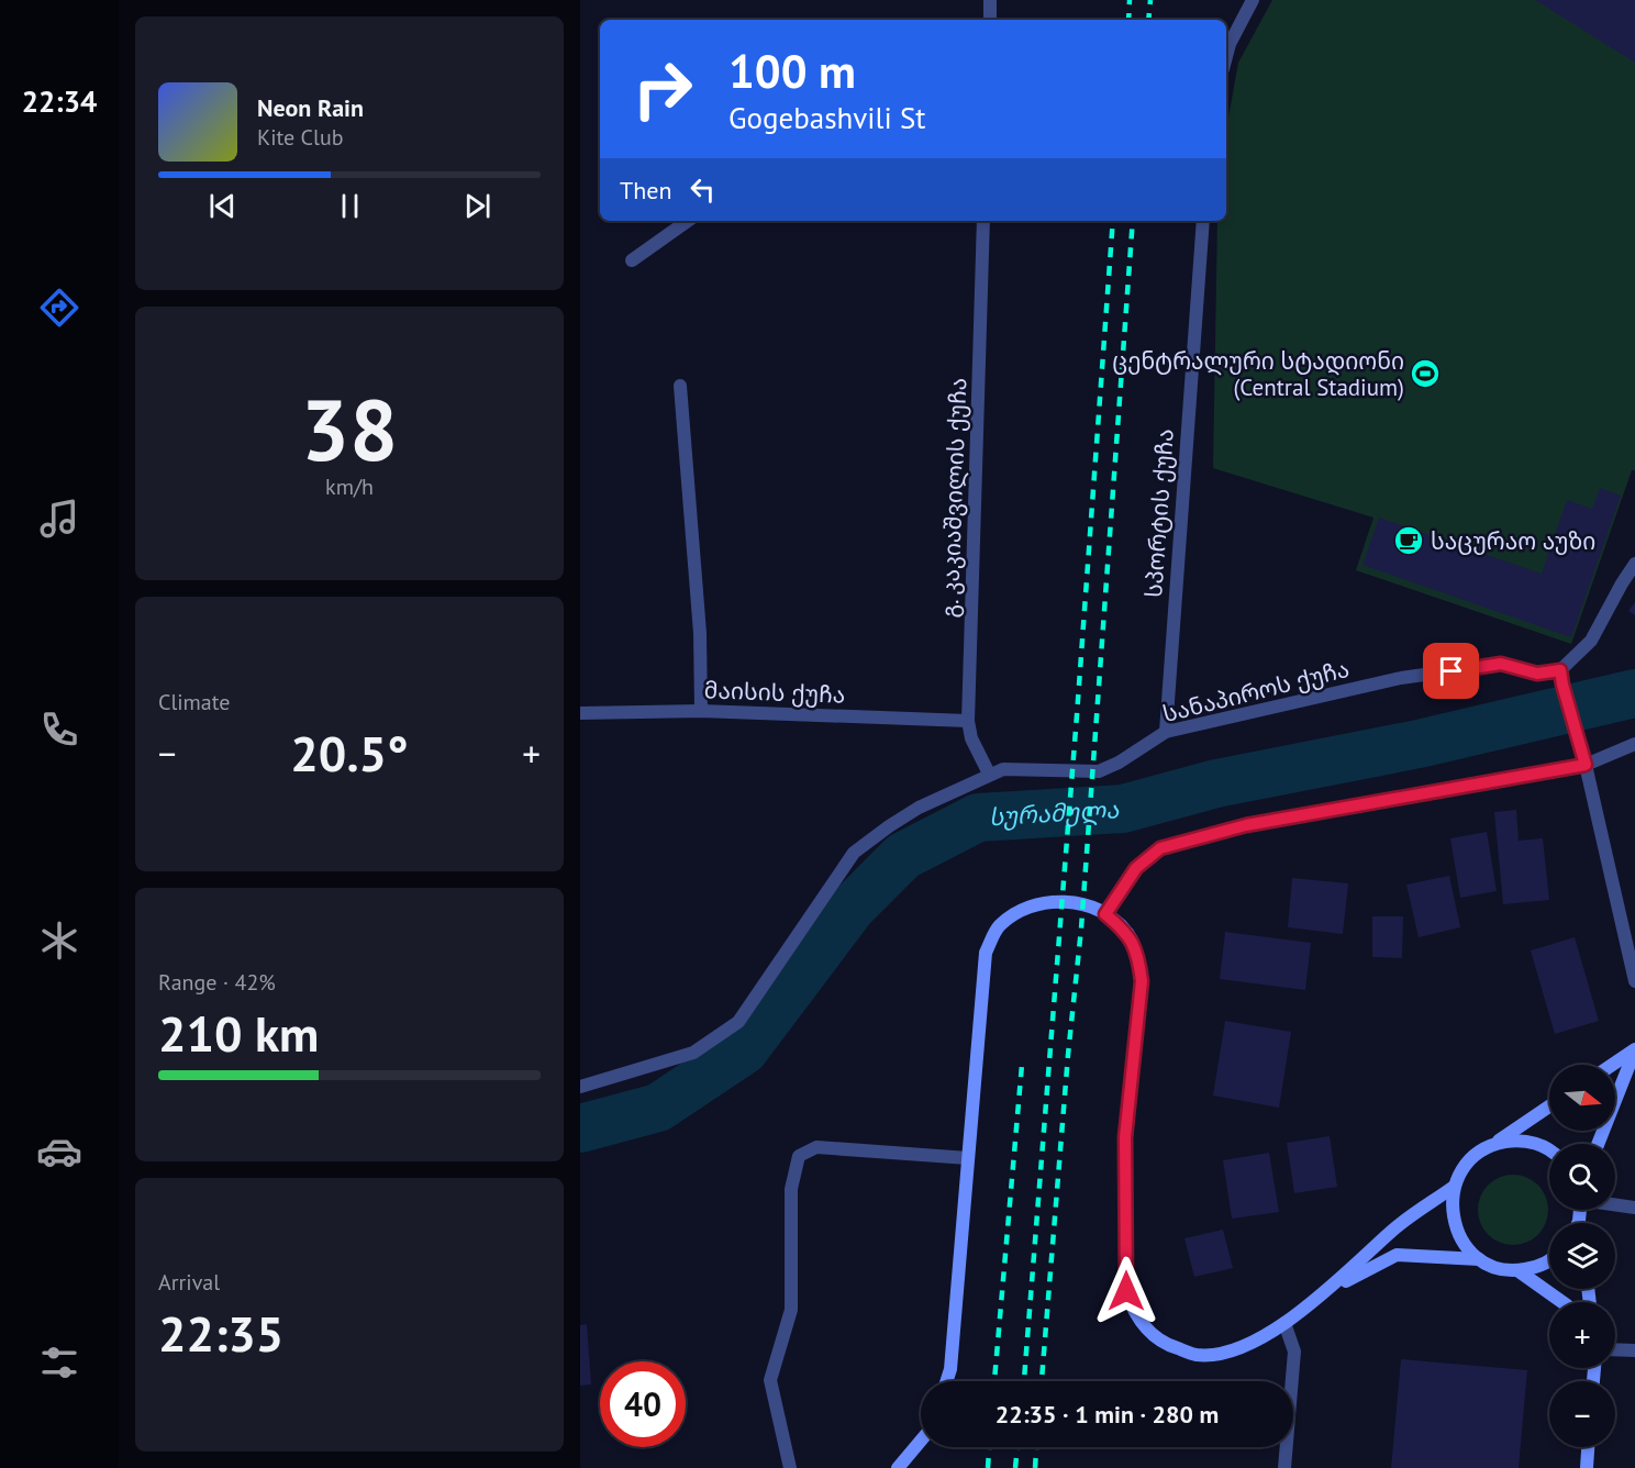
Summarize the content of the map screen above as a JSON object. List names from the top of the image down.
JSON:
{
  "streets": {
    "street": [
      "გ. კაკიაშვილის ქუჩა",
      "სპორტის ქუჩა",
      "სანაპიროს ქუჩა",
      "მაისის ქუჩა"
    ]
  },
  "crossings": [
    ["გ. კაკიაშვილის ქუჩა", "სანაპიროს ქუჩა"],
    ["გ. კაკიაშვილის ქუჩა", "მაისის ქუჩა"],
    ["სპორტის ქუჩა", "სანაპიროს ქუჩა"]
  ],
  "water": ["სურამულა"],
  "places": {
    "sports": ["ცენტრალური სტადიონი (Central Stadium)"],
    "cafe": ["საცურაო აუზი"]
  },
  "north": "right",
  "page": {
    "tabs": "22:34",
    "turn": ["100 m", "Gogebashvili St"],
    "song": ["Neon Rain", "Kite Club"],
    "then": "Then",
    "tile": [
      ["38", "km/h"],
      "Climate",
      ["Range · 42%", "210 km"],
      ["Arrival", "22:35"]
    ],
    "heat": ["−", "20.5°", "+"],
    "map_buttons": ["+", "−"],
    "limit": "40",
    "trip": "22:35 · 1 min · 280 m"
  }
}
